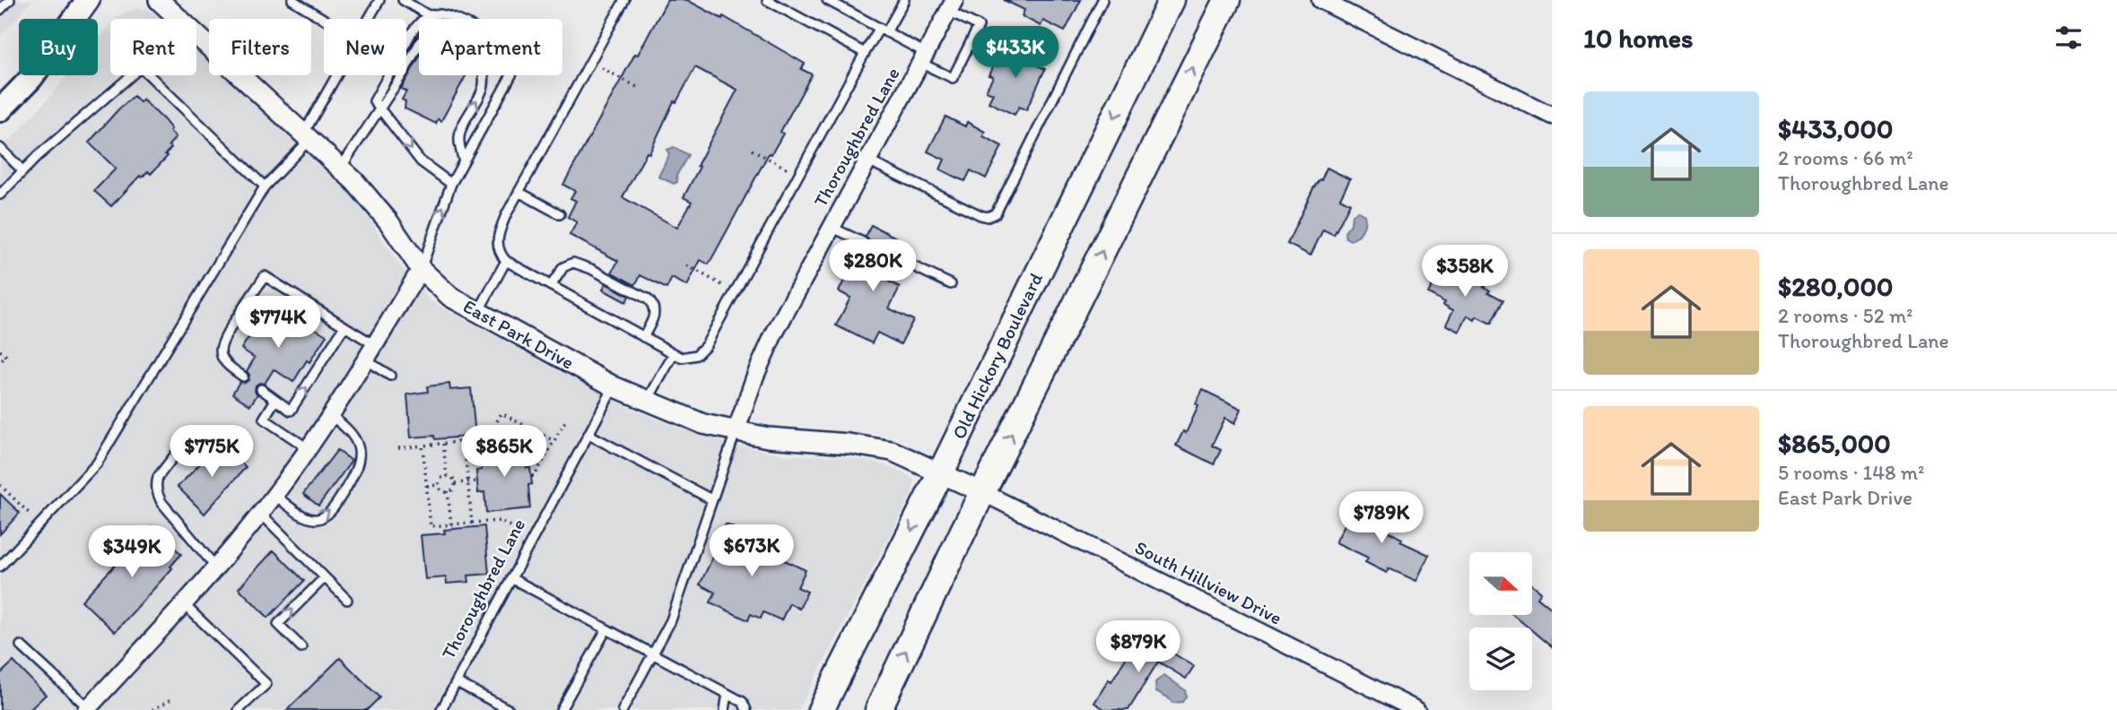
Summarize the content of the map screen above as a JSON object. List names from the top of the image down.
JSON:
{
  "streets": {
    "main road": ["Old Hickory Boulevard"],
    "street": ["Thoroughbred Lane", "East Park Drive", "South Hillview Drive"]
  },
  "crossings": [
    ["Thoroughbred Lane", "East Park Drive"],
    ["East Park Drive", "Old Hickory Boulevard"],
    ["East Park Drive", "South Hillview Drive"]
  ],
  "north": "right",
  "page": {
    "heading": "10 homes",
    "chip": [
      "Buy",
      "Rent",
      "Filters",
      "New",
      "Apartment"
    ],
    "price": [
      "$433K",
      "$280K",
      "$358K",
      "$774K",
      "$775K",
      "$865K",
      "$789K",
      "$673K",
      "$349K",
      "$879K"
    ],
    "list": [
      {
        "name": "$433,000",
        "note": "2 rooms · 66 m² · Thoroughbred Lane"
      },
      {
        "name": "$280,000",
        "note": "2 rooms · 52 m² · Thoroughbred Lane"
      },
      {
        "name": "$865,000",
        "note": "5 rooms · 148 m² · East Park Drive"
      }
    ]
  }
}
